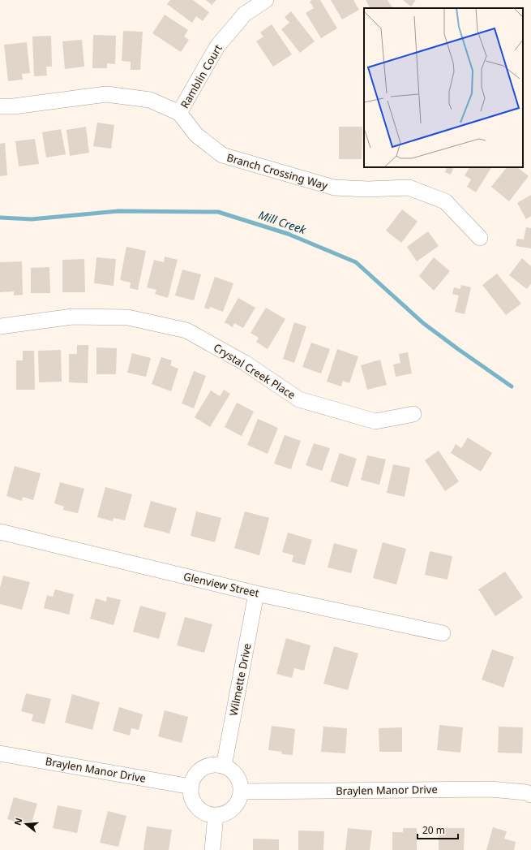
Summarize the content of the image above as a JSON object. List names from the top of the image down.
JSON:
{
  "streets": {
    "street": [
      "Ramblin Court",
      "Branch Crossing Way",
      "Crystal Creek Place",
      "Glenview Street",
      "Wilmette Drive",
      "Braylen Manor Drive"
    ]
  },
  "crossings": [
    ["Ramblin Court", "Branch Crossing Way"],
    ["Glenview Street", "Wilmette Drive"],
    ["Wilmette Drive", "Braylen Manor Drive"]
  ],
  "water": ["Mill Creek"],
  "scale_bar": "20 m",
  "north": "left"
}
